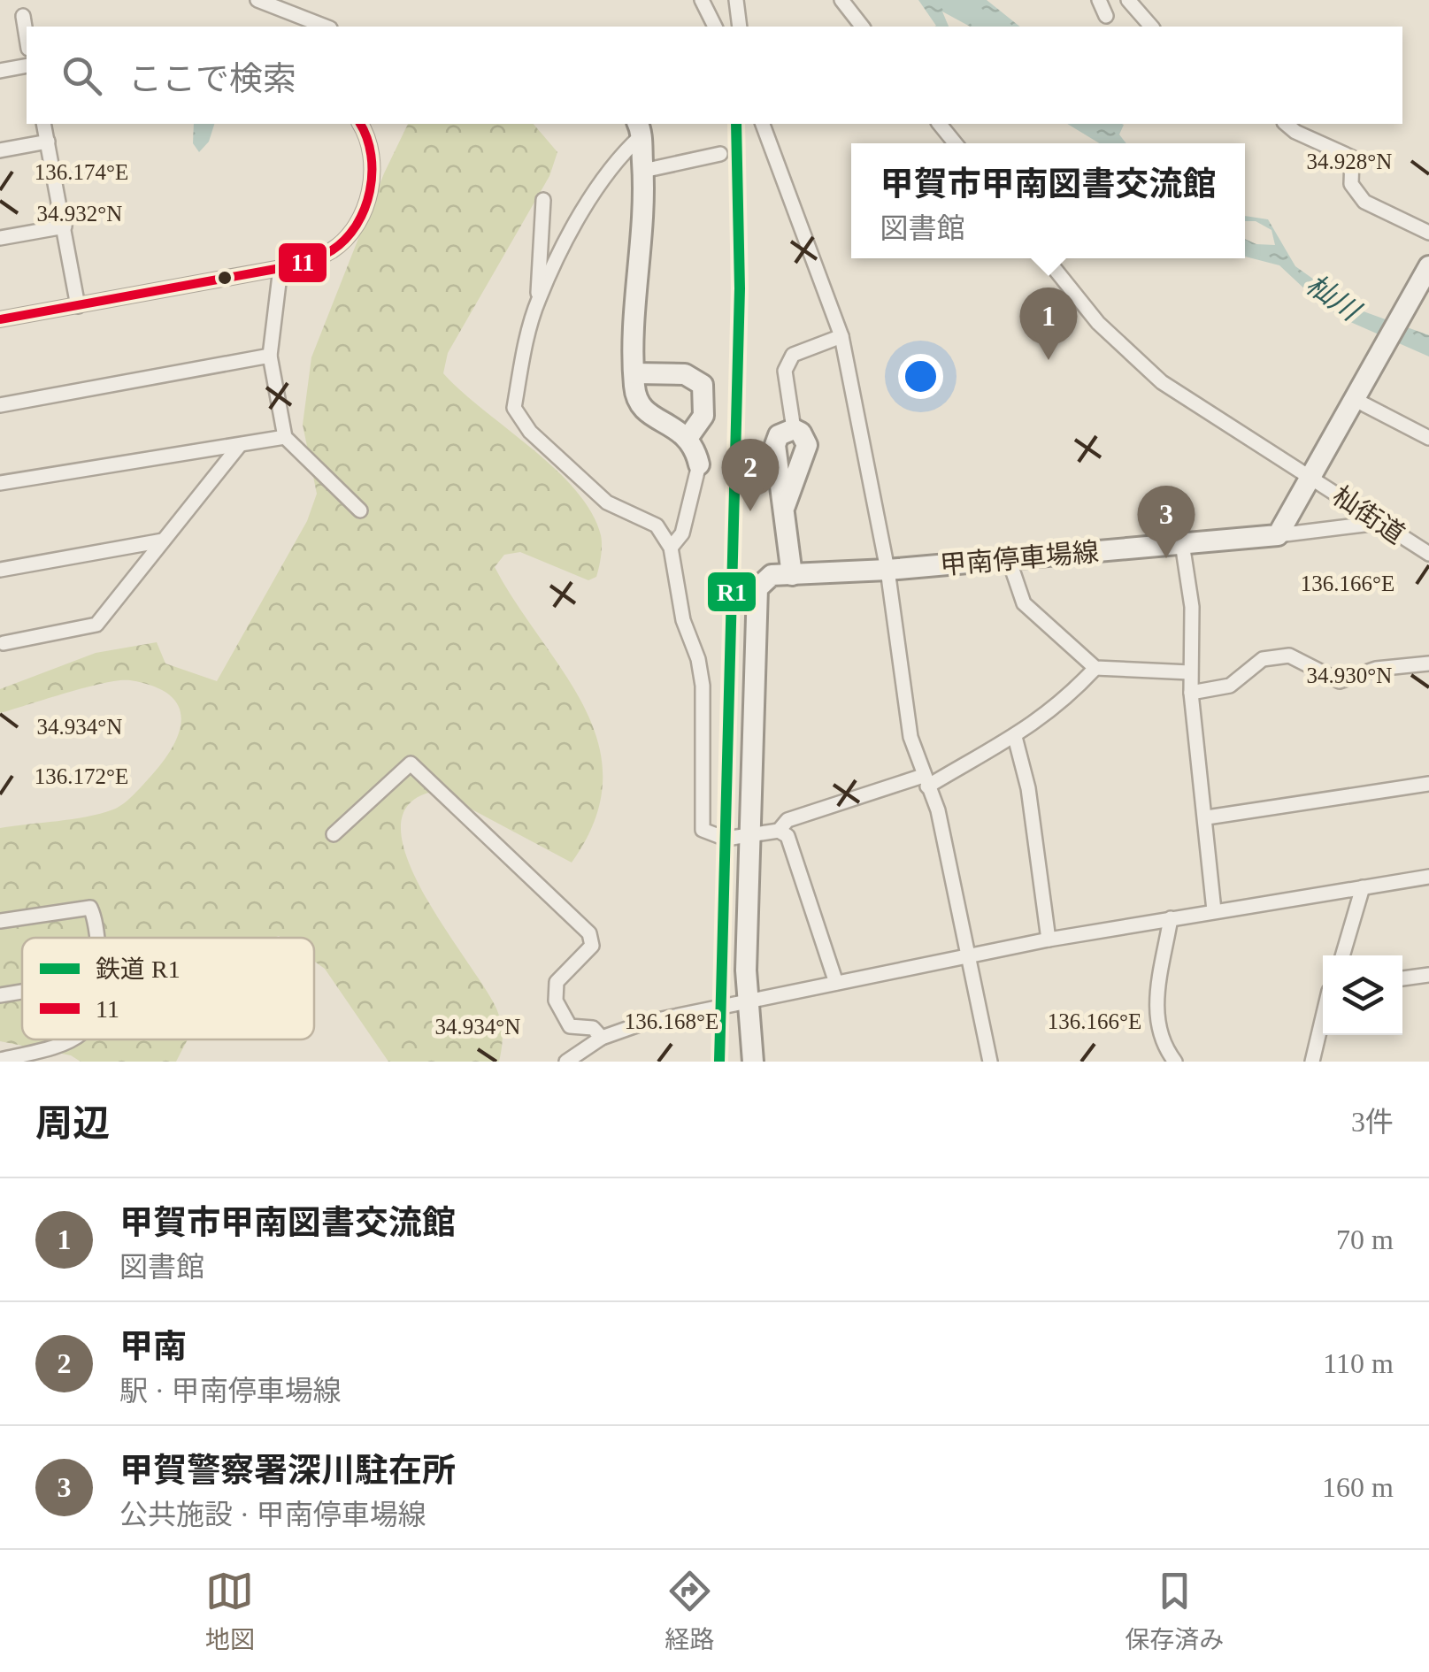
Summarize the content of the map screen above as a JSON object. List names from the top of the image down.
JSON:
{
  "streets": {
    "street": ["杣街道", "甲南停車場線"]
  },
  "water": ["杣川"],
  "lines": ["rail line R1", "transit line 11"],
  "legend": ["鉄道 R1", "11"],
  "page": {
    "search": "ここで検索",
    "popup": ["甲賀市甲南図書交流館", "図書館"],
    "pins": ["1", "2", "3"],
    "heading": ["周辺", "3件"],
    "list": [
      {
        "mark": "1",
        "name": "甲賀市甲南図書交流館",
        "note": "図書館",
        "value": "70 m"
      },
      {
        "mark": "2",
        "name": "甲南",
        "note": "駅 · 甲南停車場線",
        "value": "110 m"
      },
      {
        "mark": "3",
        "name": "甲賀警察署深川駐在所",
        "note": "公共施設 · 甲南停車場線",
        "value": "160 m"
      }
    ],
    "nav": ["地図", "経路", "保存済み"]
  },
  "coordinates": [
    "34.928°N",
    "136.174°E",
    "34.932°N",
    "136.166°E",
    "34.930°N",
    "34.934°N",
    "136.172°E",
    "136.168°E"
  ]
}
